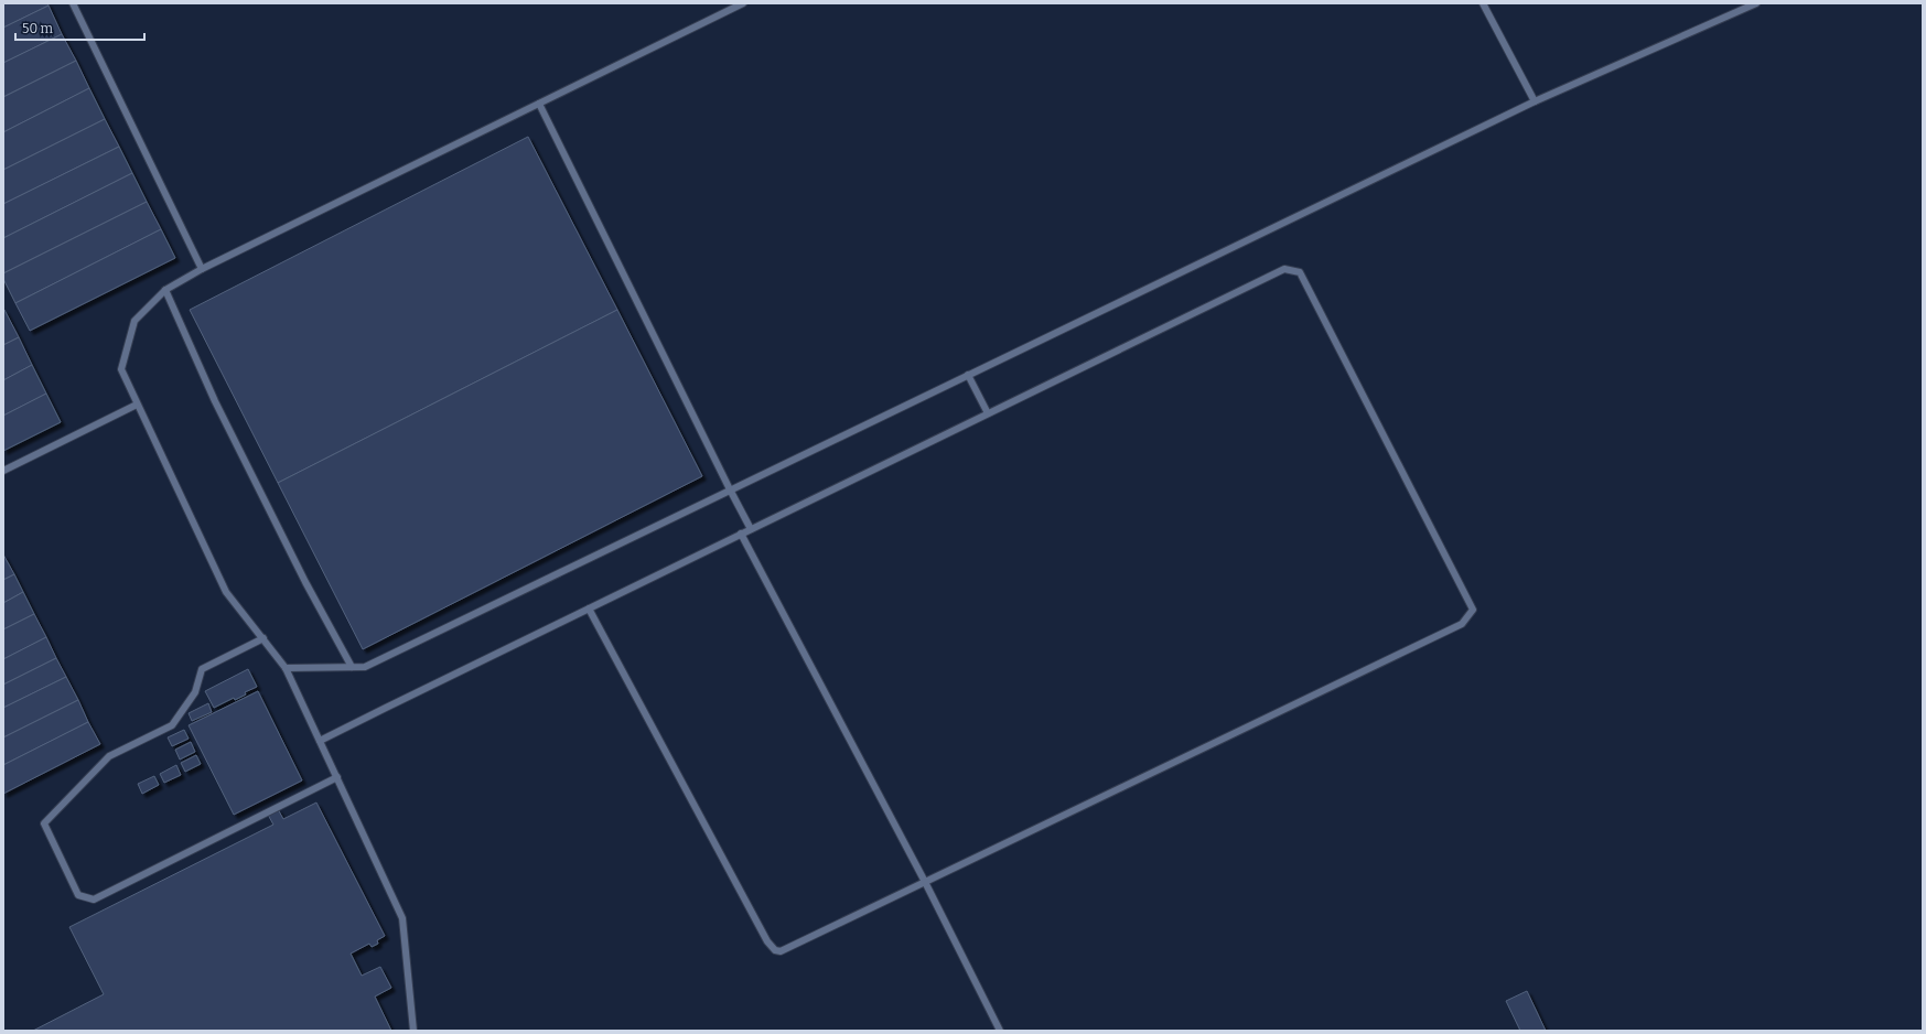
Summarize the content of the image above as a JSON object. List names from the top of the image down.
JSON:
{
  "scale_bar": "50 m"
}
